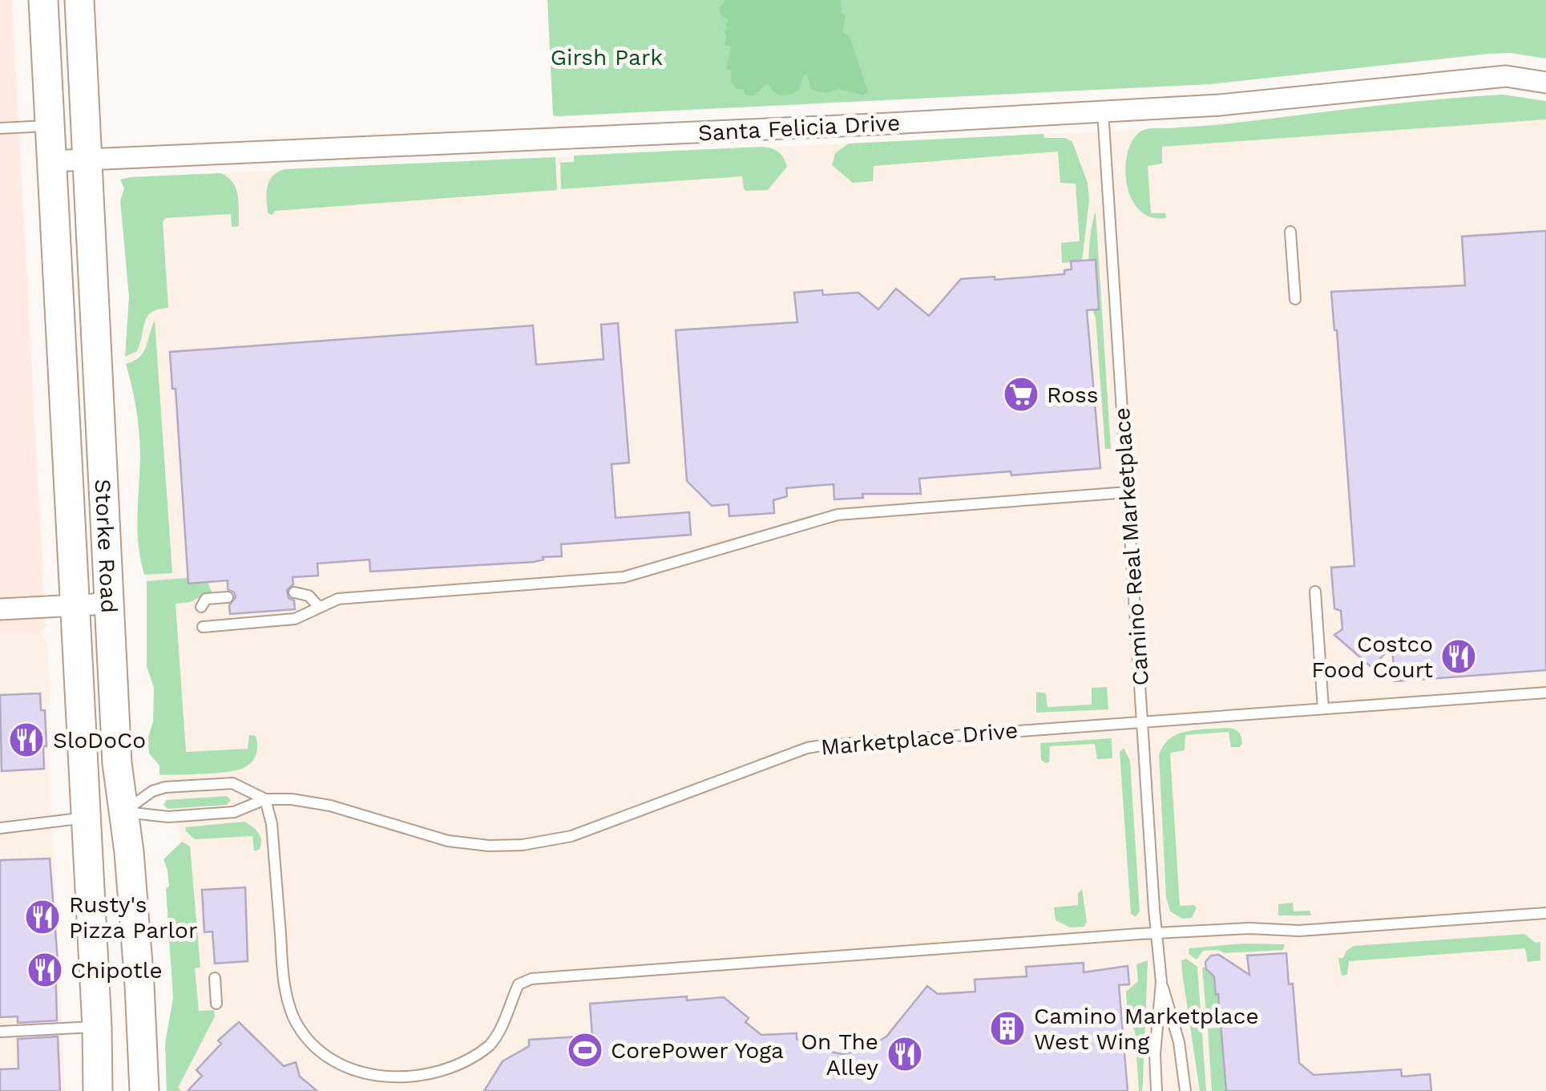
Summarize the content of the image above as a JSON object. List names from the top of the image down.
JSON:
{
  "streets": {
    "main road": ["Storke Road"],
    "street": ["Santa Felicia Drive"],
    "lane": ["Camino Real Marketplace", "Marketplace Drive"]
  },
  "crossings": [
    ["Santa Felicia Drive", "Storke Road"],
    ["Santa Felicia Drive", "Camino Real Marketplace"],
    ["Storke Road", "Marketplace Drive"],
    ["Camino Real Marketplace", "Marketplace Drive"]
  ],
  "parks": ["Girsh Park"],
  "places": {
    "supermarket": ["Ross"],
    "restaurant": [
      "Costco Food Court",
      "SloDoCo",
      "Rusty's Pizza Parlor",
      "Chipotle",
      "On The Alley"
    ],
    "building": ["Camino Marketplace West Wing"],
    "sports": ["CorePower Yoga"]
  }
}
